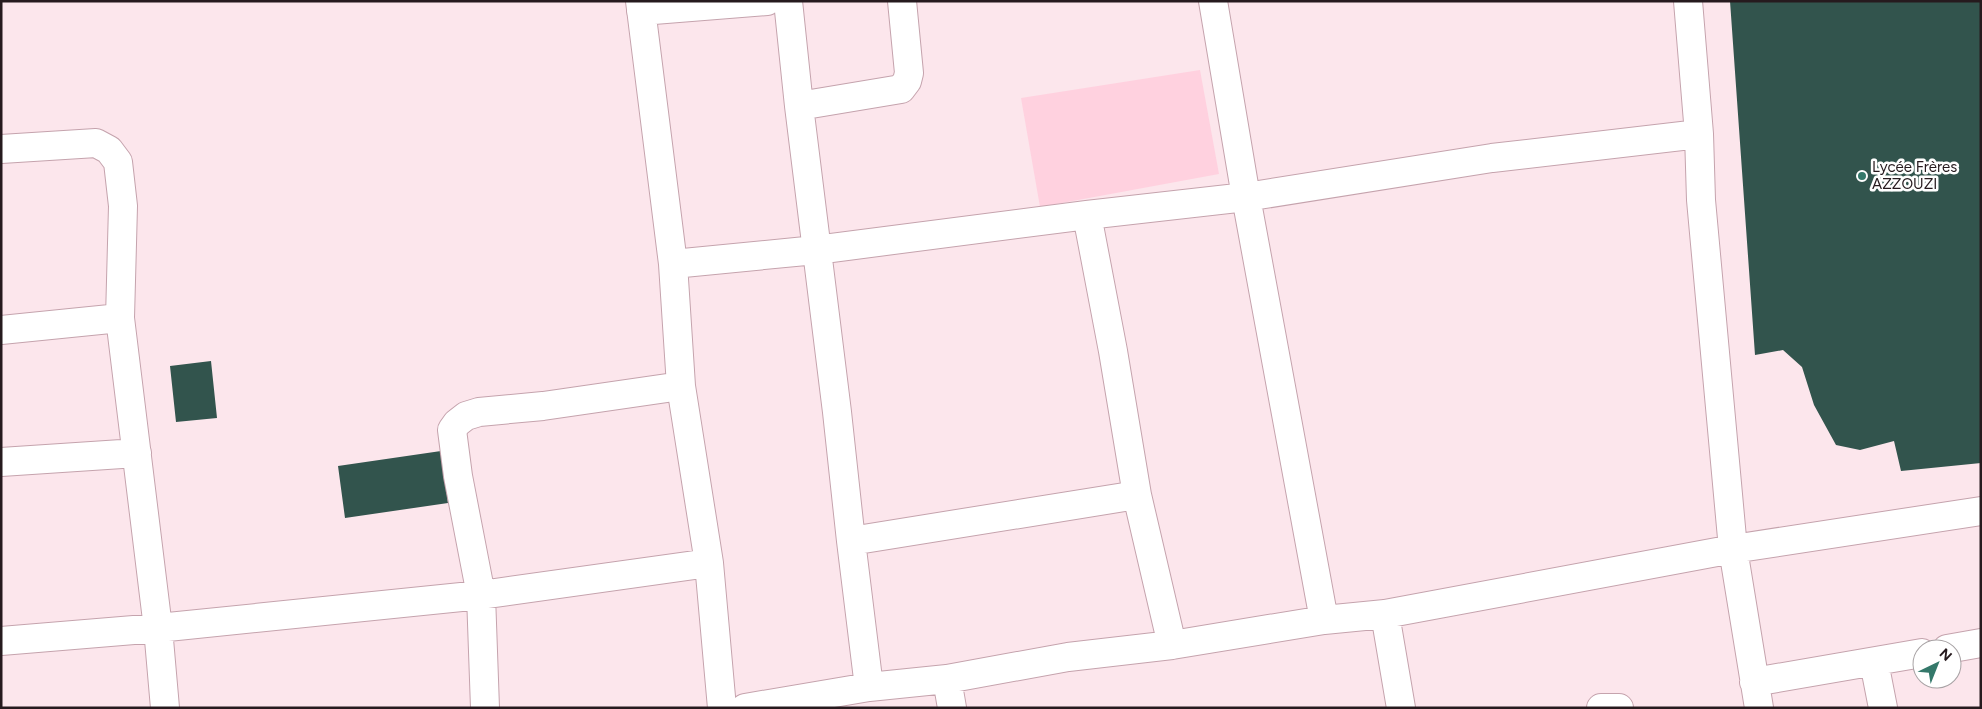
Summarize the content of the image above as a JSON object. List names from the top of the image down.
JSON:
{
  "places": ["Lycée Frères AZZOUZI"],
  "north": "top right"
}
